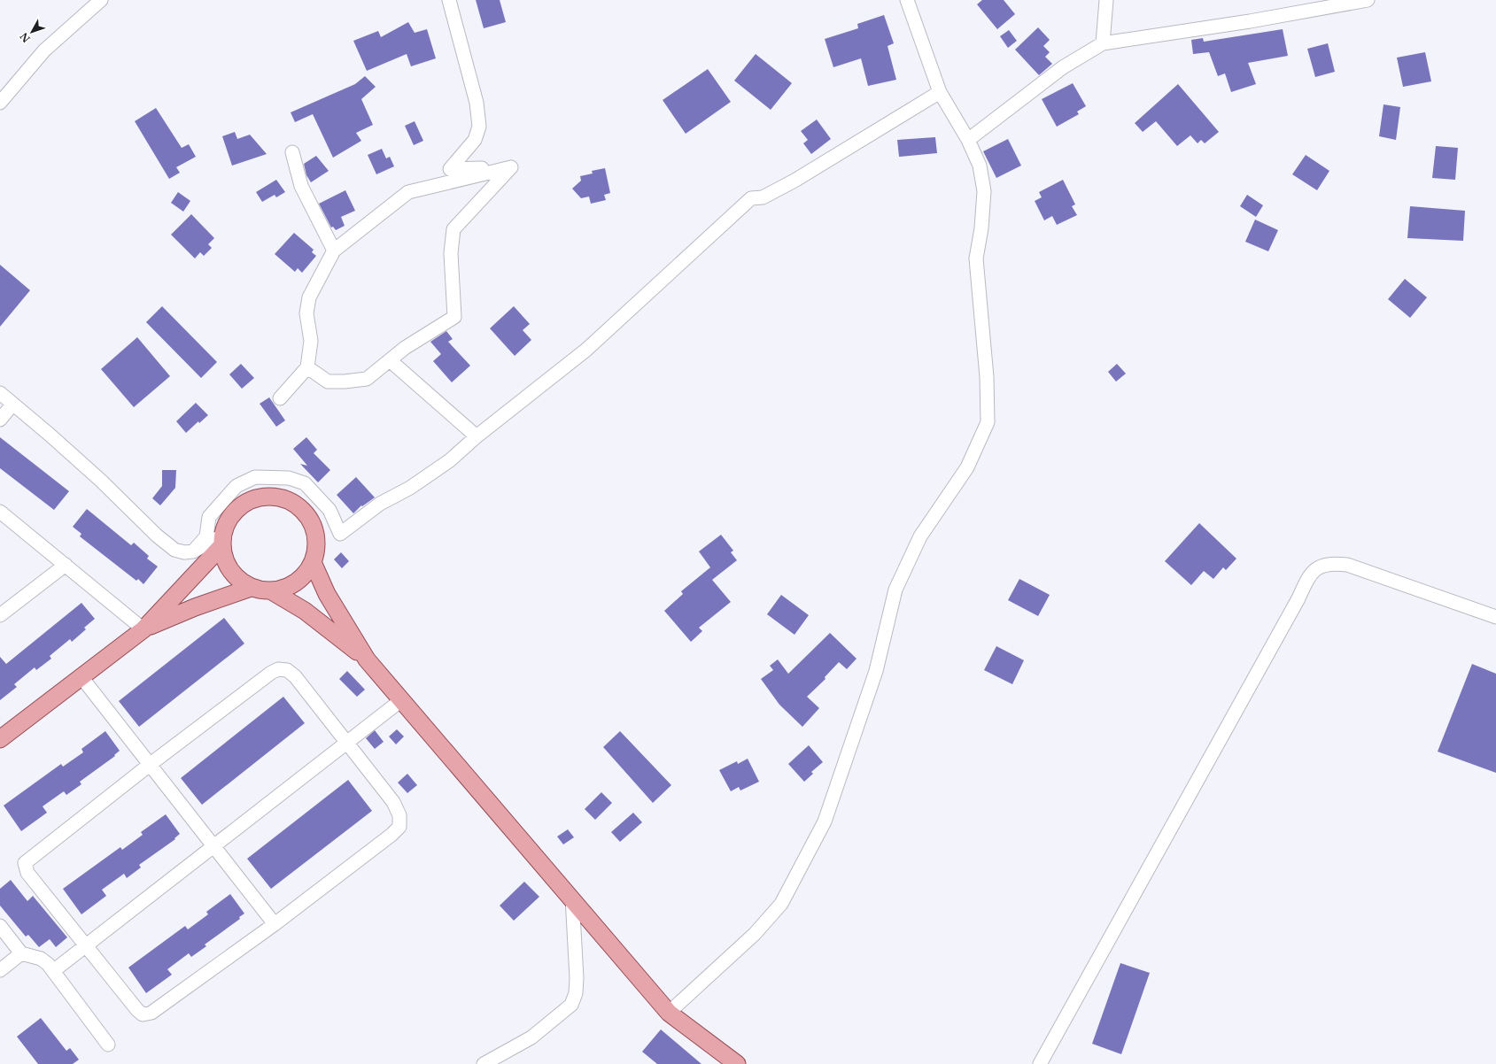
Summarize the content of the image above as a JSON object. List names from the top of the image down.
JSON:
{
  "north": "bottom left"
}
